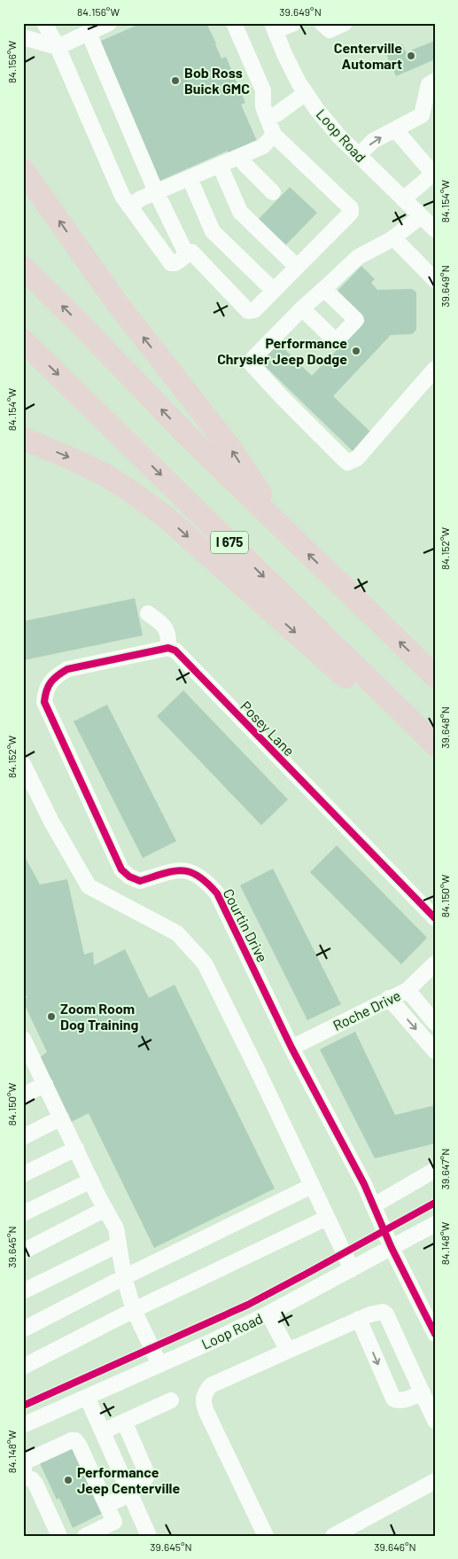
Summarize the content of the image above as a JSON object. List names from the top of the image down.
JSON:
{
  "streets": {
    "highway": ["I 675"],
    "street": [
      "Loop Road",
      "Posey Lane",
      "Courtin Drive",
      "Roche Drive"
    ]
  },
  "crossings": [
    ["Loop Road", "Courtin Drive"],
    ["Posey Lane", "Courtin Drive"],
    ["Courtin Drive", "Roche Drive"]
  ],
  "places": [
    "Centerville Automart",
    "Bob Ross Buick GMC",
    "Performance Chrysler Jeep Dodge",
    "Zoom Room Dog Training",
    "Performance Jeep Centerville"
  ],
  "coordinates": [
    "84.156°W",
    "39.649°N",
    "84.154°W",
    "84.152°W",
    "39.648°N",
    "84.150°W",
    "39.647°N",
    "84.148°W",
    "39.645°N",
    "39.646°N"
  ]
}
